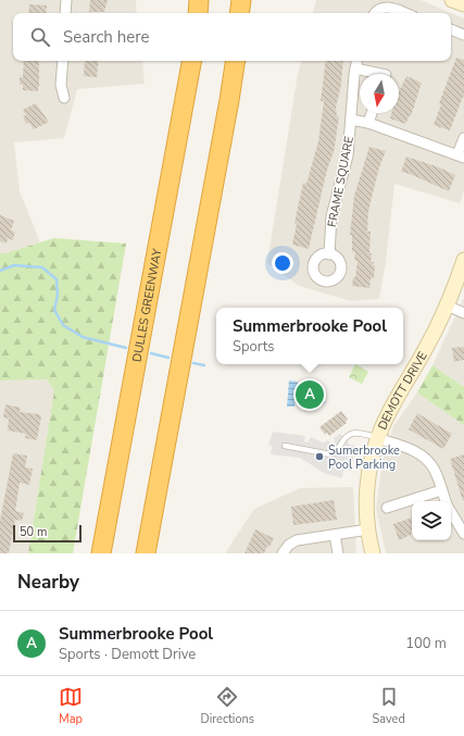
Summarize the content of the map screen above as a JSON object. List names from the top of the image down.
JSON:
{
  "streets": {
    "highway": ["DULLES GREENWAY"],
    "street": ["FRAME SQUARE", "DEMOTT DRIVE"]
  },
  "places": ["Sumerbrooke Pool Parking"],
  "scale_bar": "50 m",
  "north": "bottom",
  "page": {
    "search": "Search here",
    "popup": ["Summerbrooke Pool", "Sports"],
    "pins": "A",
    "scale": "50 m",
    "heading": "Nearby",
    "list": [
      {
        "mark": "A",
        "name": "Summerbrooke Pool",
        "note": "Sports · Demott Drive",
        "value": "100 m"
      }
    ],
    "nav": ["Map", "Directions", "Saved"]
  }
}
